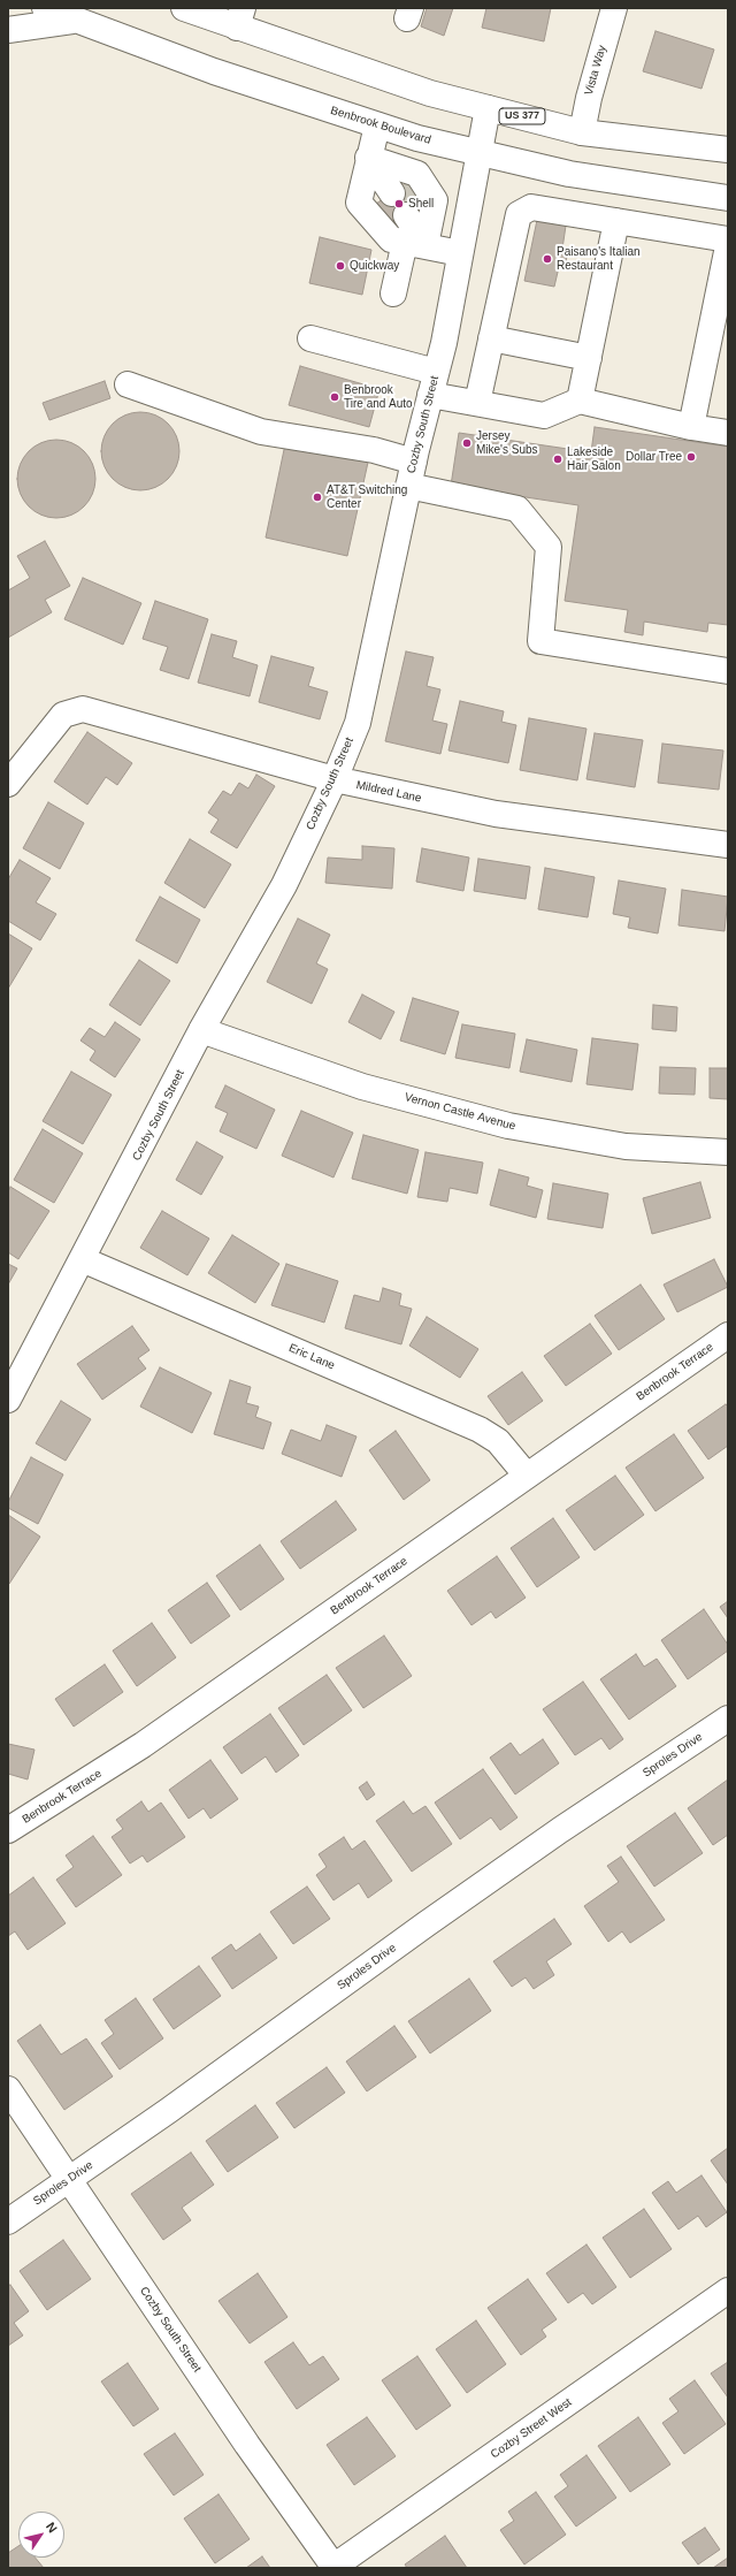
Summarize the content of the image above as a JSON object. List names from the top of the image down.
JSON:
{
  "streets": {
    "main road": [
      "Vista Way",
      "US 377",
      "Benbrook Boulevard",
      "Cozby South Street",
      "Mildred Lane",
      "Vernon Castle Avenue",
      "Eric Lane",
      "Benbrook Terrace",
      "Sproles Drive",
      "Cozby Street West"
    ]
  },
  "crossings": [
    ["Vista Way", "US 377"],
    ["US 377", "Cozby South Street"],
    ["Benbrook Boulevard", "Cozby South Street"],
    ["Cozby South Street", "Mildred Lane"],
    ["Cozby South Street", "Vernon Castle Avenue"],
    ["Cozby South Street", "Eric Lane"],
    ["Cozby South Street", "Sproles Drive"],
    ["Cozby South Street", "Cozby Street West"],
    ["Eric Lane", "Benbrook Terrace"]
  ],
  "places": [
    "Shell",
    "Paisano's Italian Restaurant",
    "Quickway",
    "Benbrook Tire and Auto",
    "Jersey Mike's Subs",
    "Dollar Tree",
    "Lakeside Hair Salon",
    "AT&T Switching Center"
  ],
  "north": "top right"
}
